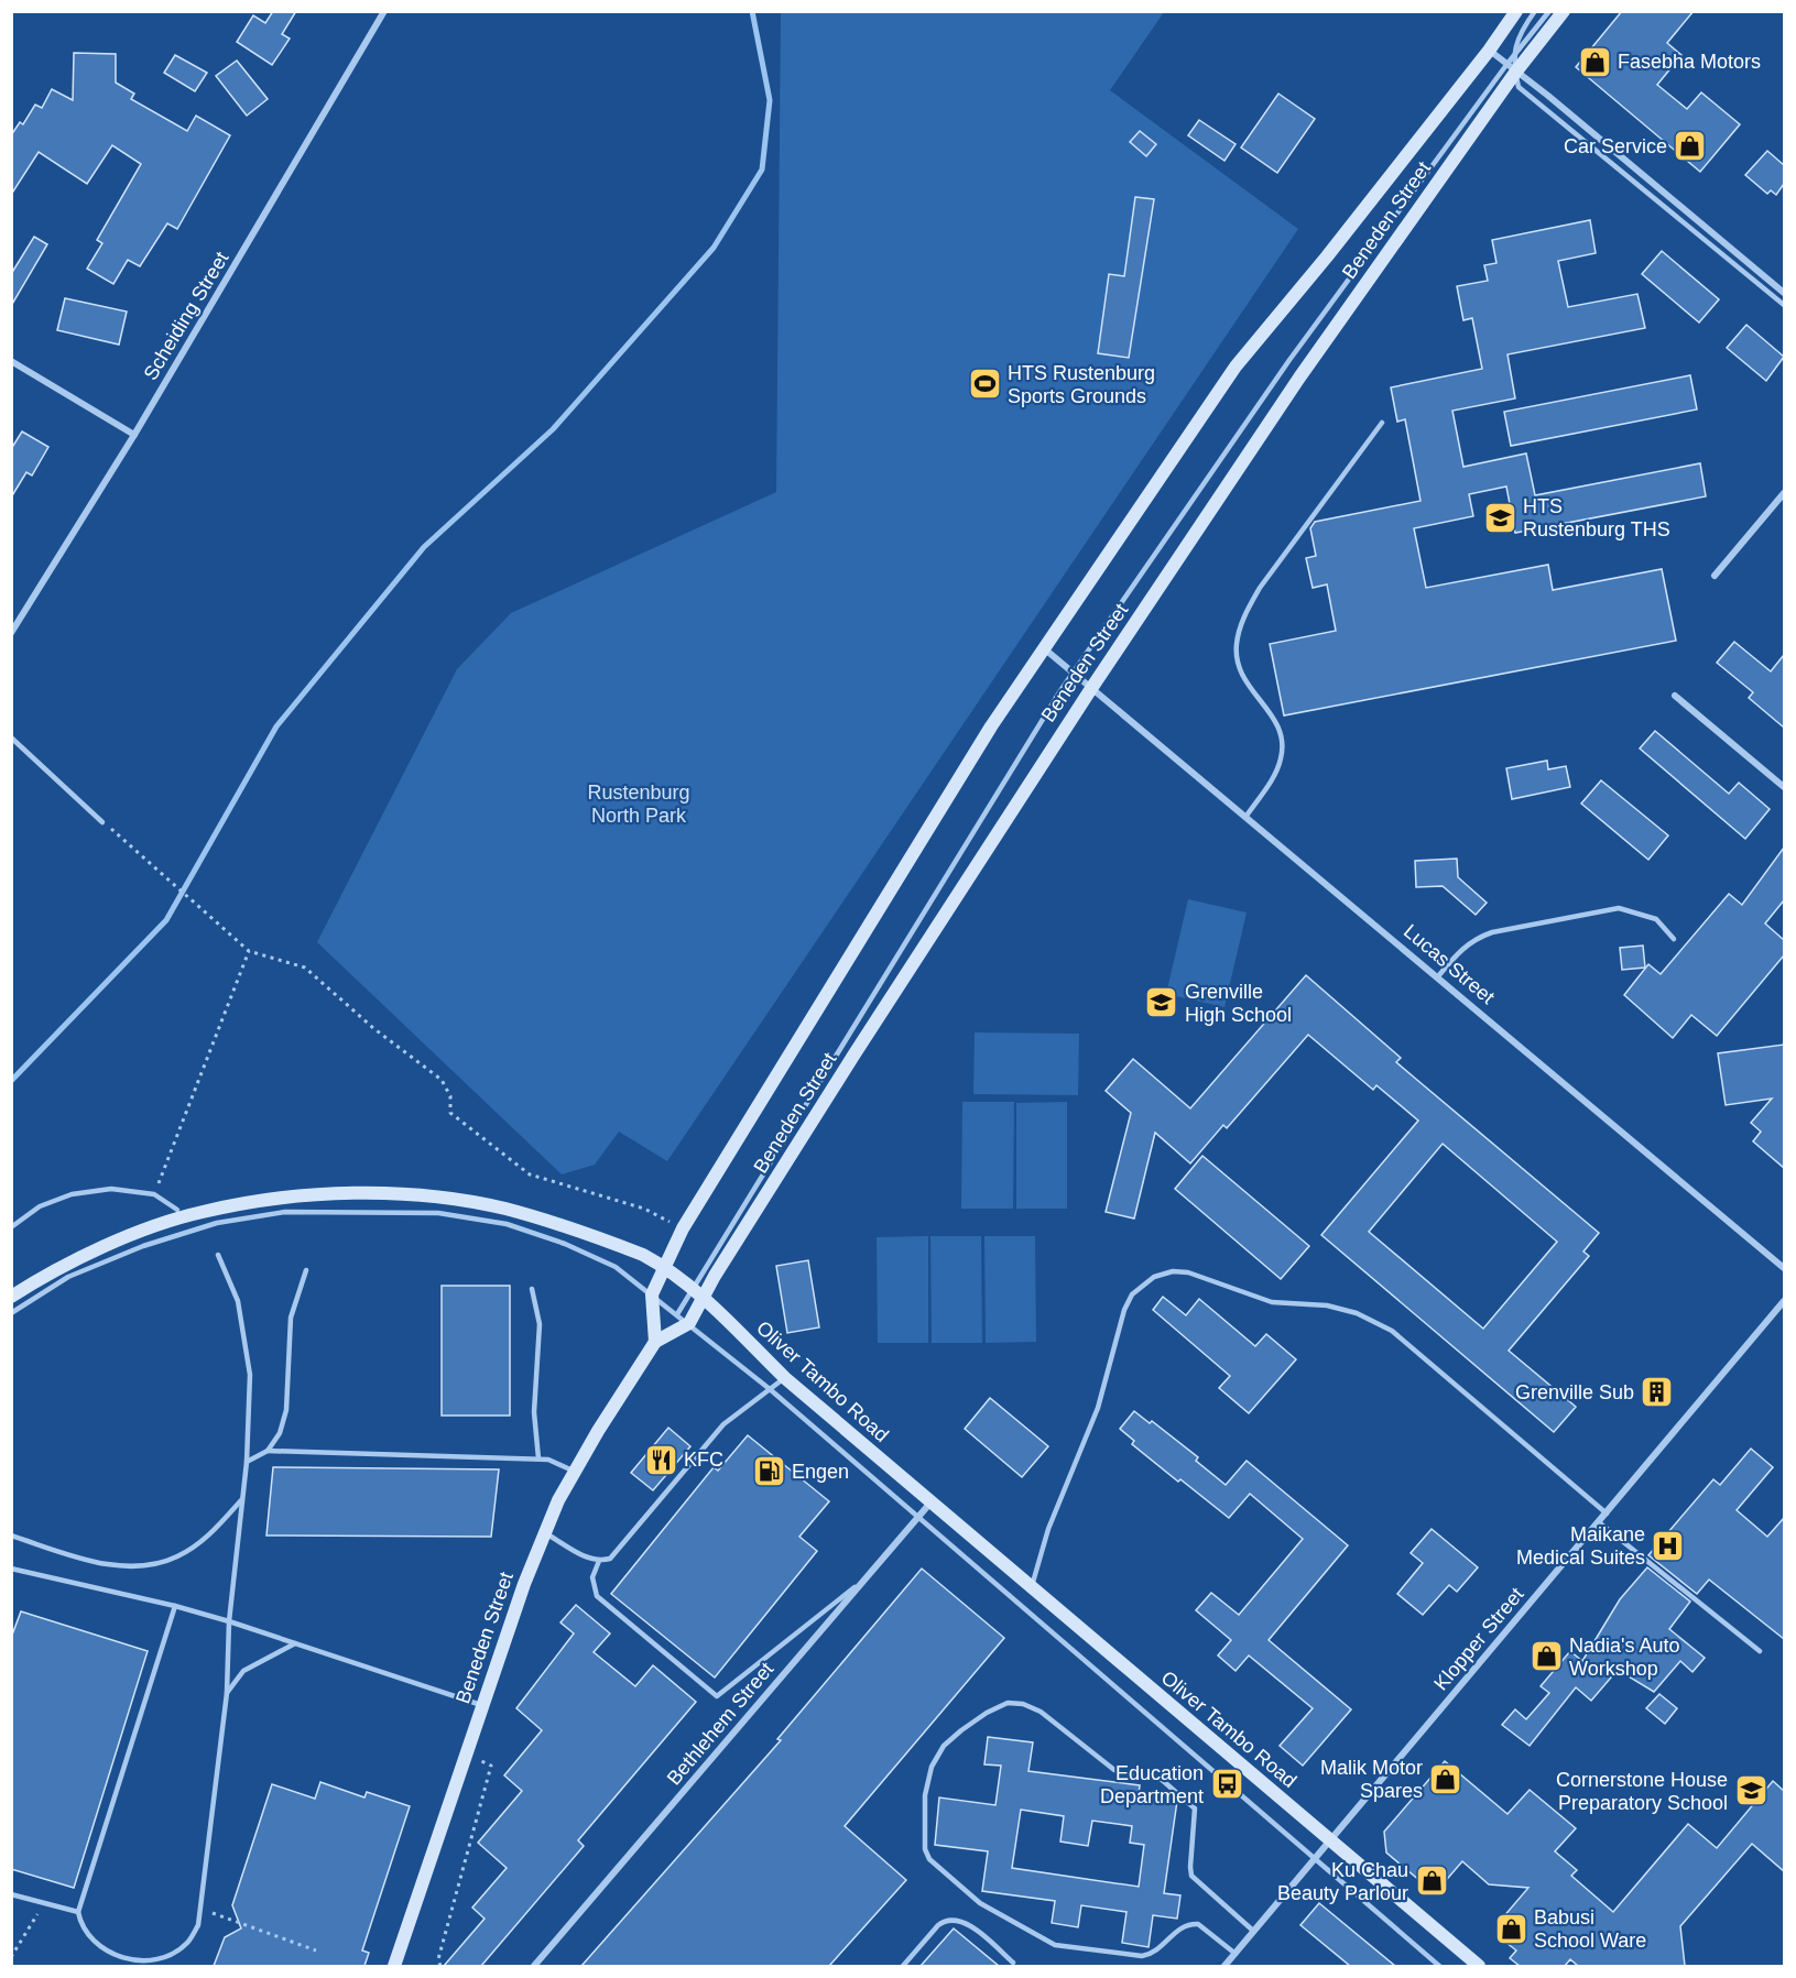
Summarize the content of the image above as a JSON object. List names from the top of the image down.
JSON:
{
  "streets": {
    "main road": ["Beneden Street", "Oliver Tambo Road"],
    "street": [
      "Scheiding Street",
      "Lucas Street",
      "Klopper Street",
      "Bethlehem Street"
    ]
  },
  "crossings": [
    ["Beneden Street", "Lucas Street"],
    ["Beneden Street", "Oliver Tambo Road"],
    ["Oliver Tambo Road", "Klopper Street"],
    ["Oliver Tambo Road", "Bethlehem Street"]
  ],
  "parks": ["Rustenburg North Park"],
  "places": {
    "shop": [
      "Fasebha Motors",
      "Car Service",
      "Nadia's Auto Workshop",
      "Malik Motor Spares",
      "Ku Chau Beauty Parlour",
      "Babusi School Ware"
    ],
    "sports": ["HTS Rustenburg Sports Grounds"],
    "school or university": ["HTS Rustenburg THS", "Grenville High School", "Cornerstone House Preparatory School"],
    "building": ["Grenville Sub"],
    "restaurant": ["KFC"],
    "fuel station": ["Engen"],
    "hospital": ["Maikane Medical Suites"],
    "bus stop": ["Education Department"]
  }
}
